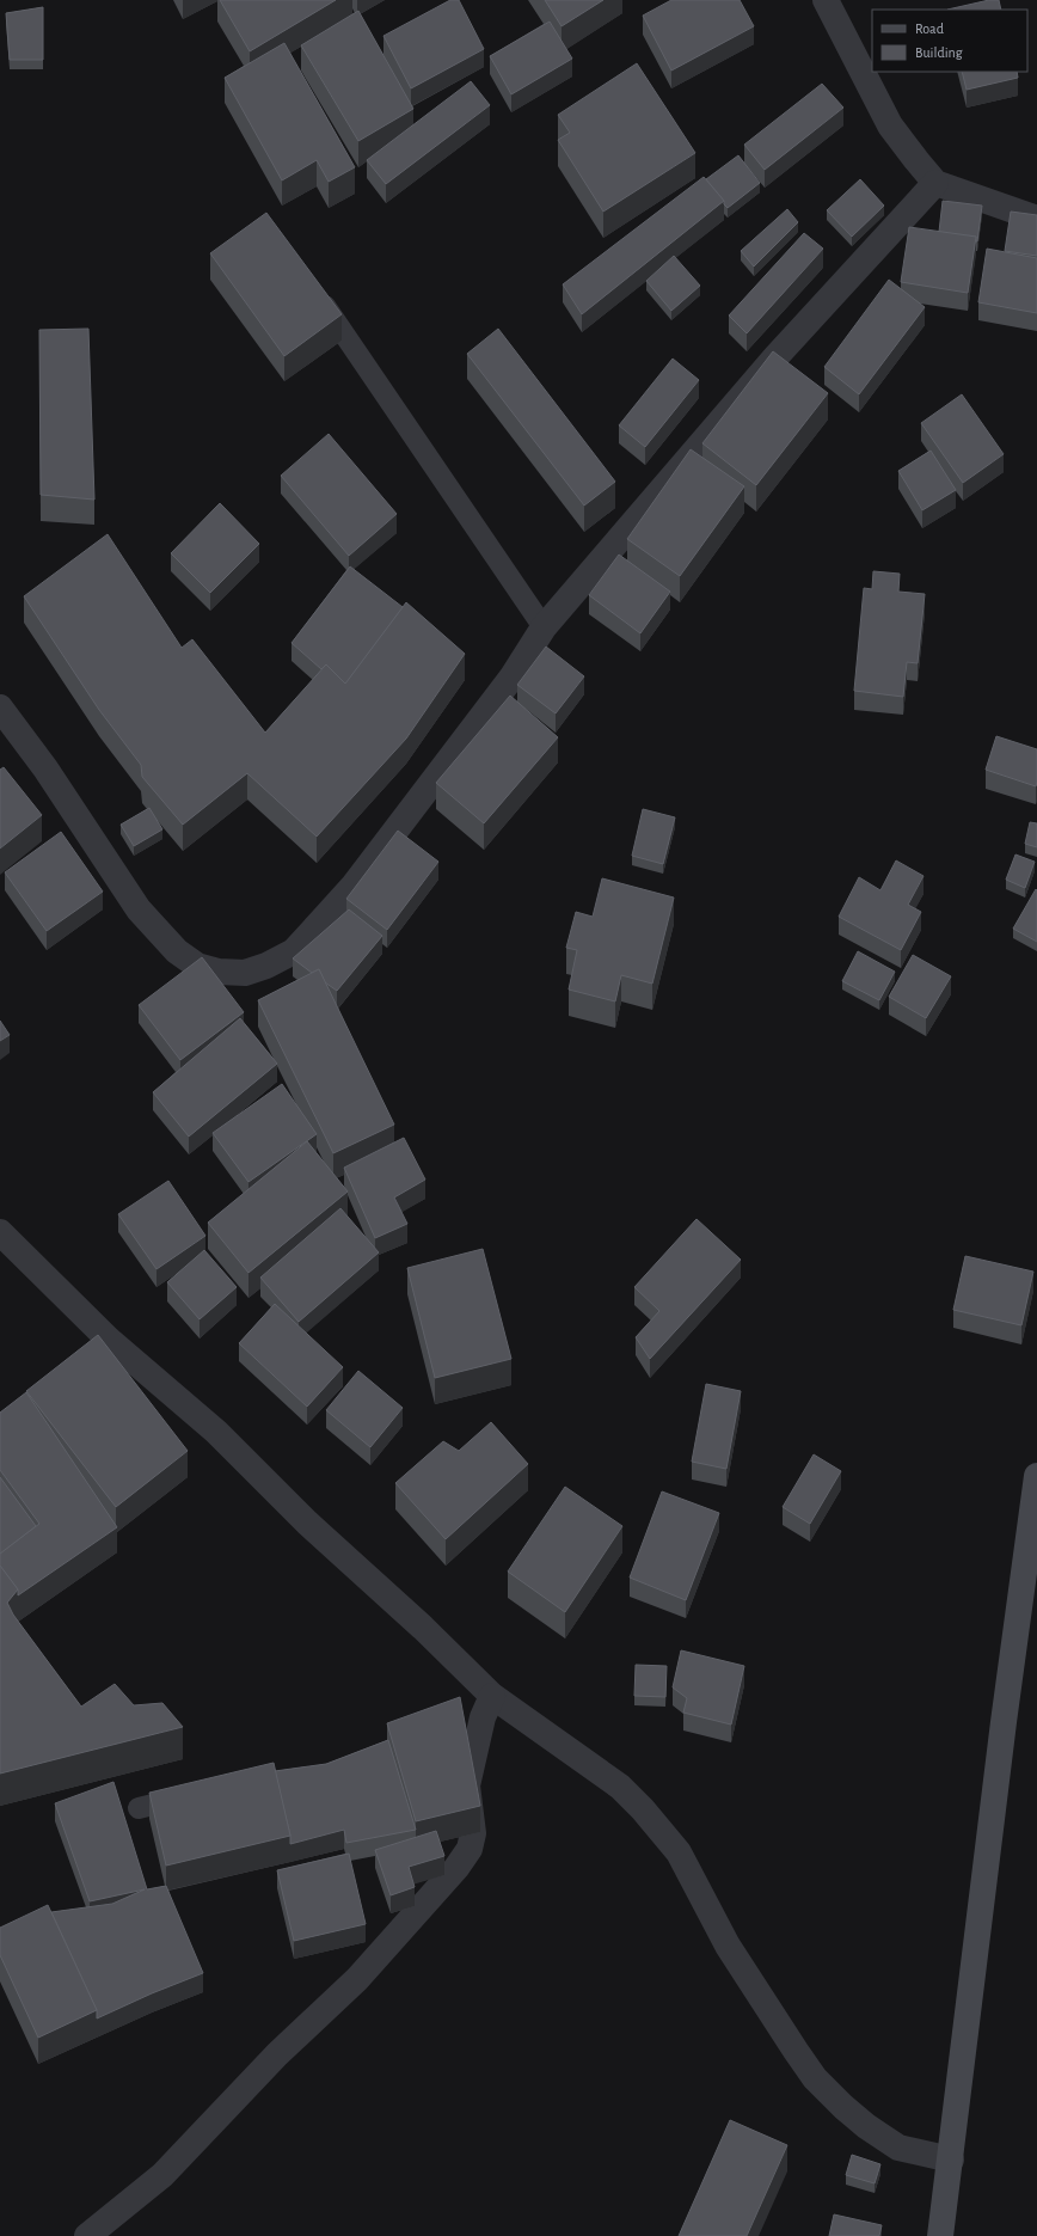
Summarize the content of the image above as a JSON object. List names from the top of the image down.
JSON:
{
  "legend": ["Road", "Building"]
}
